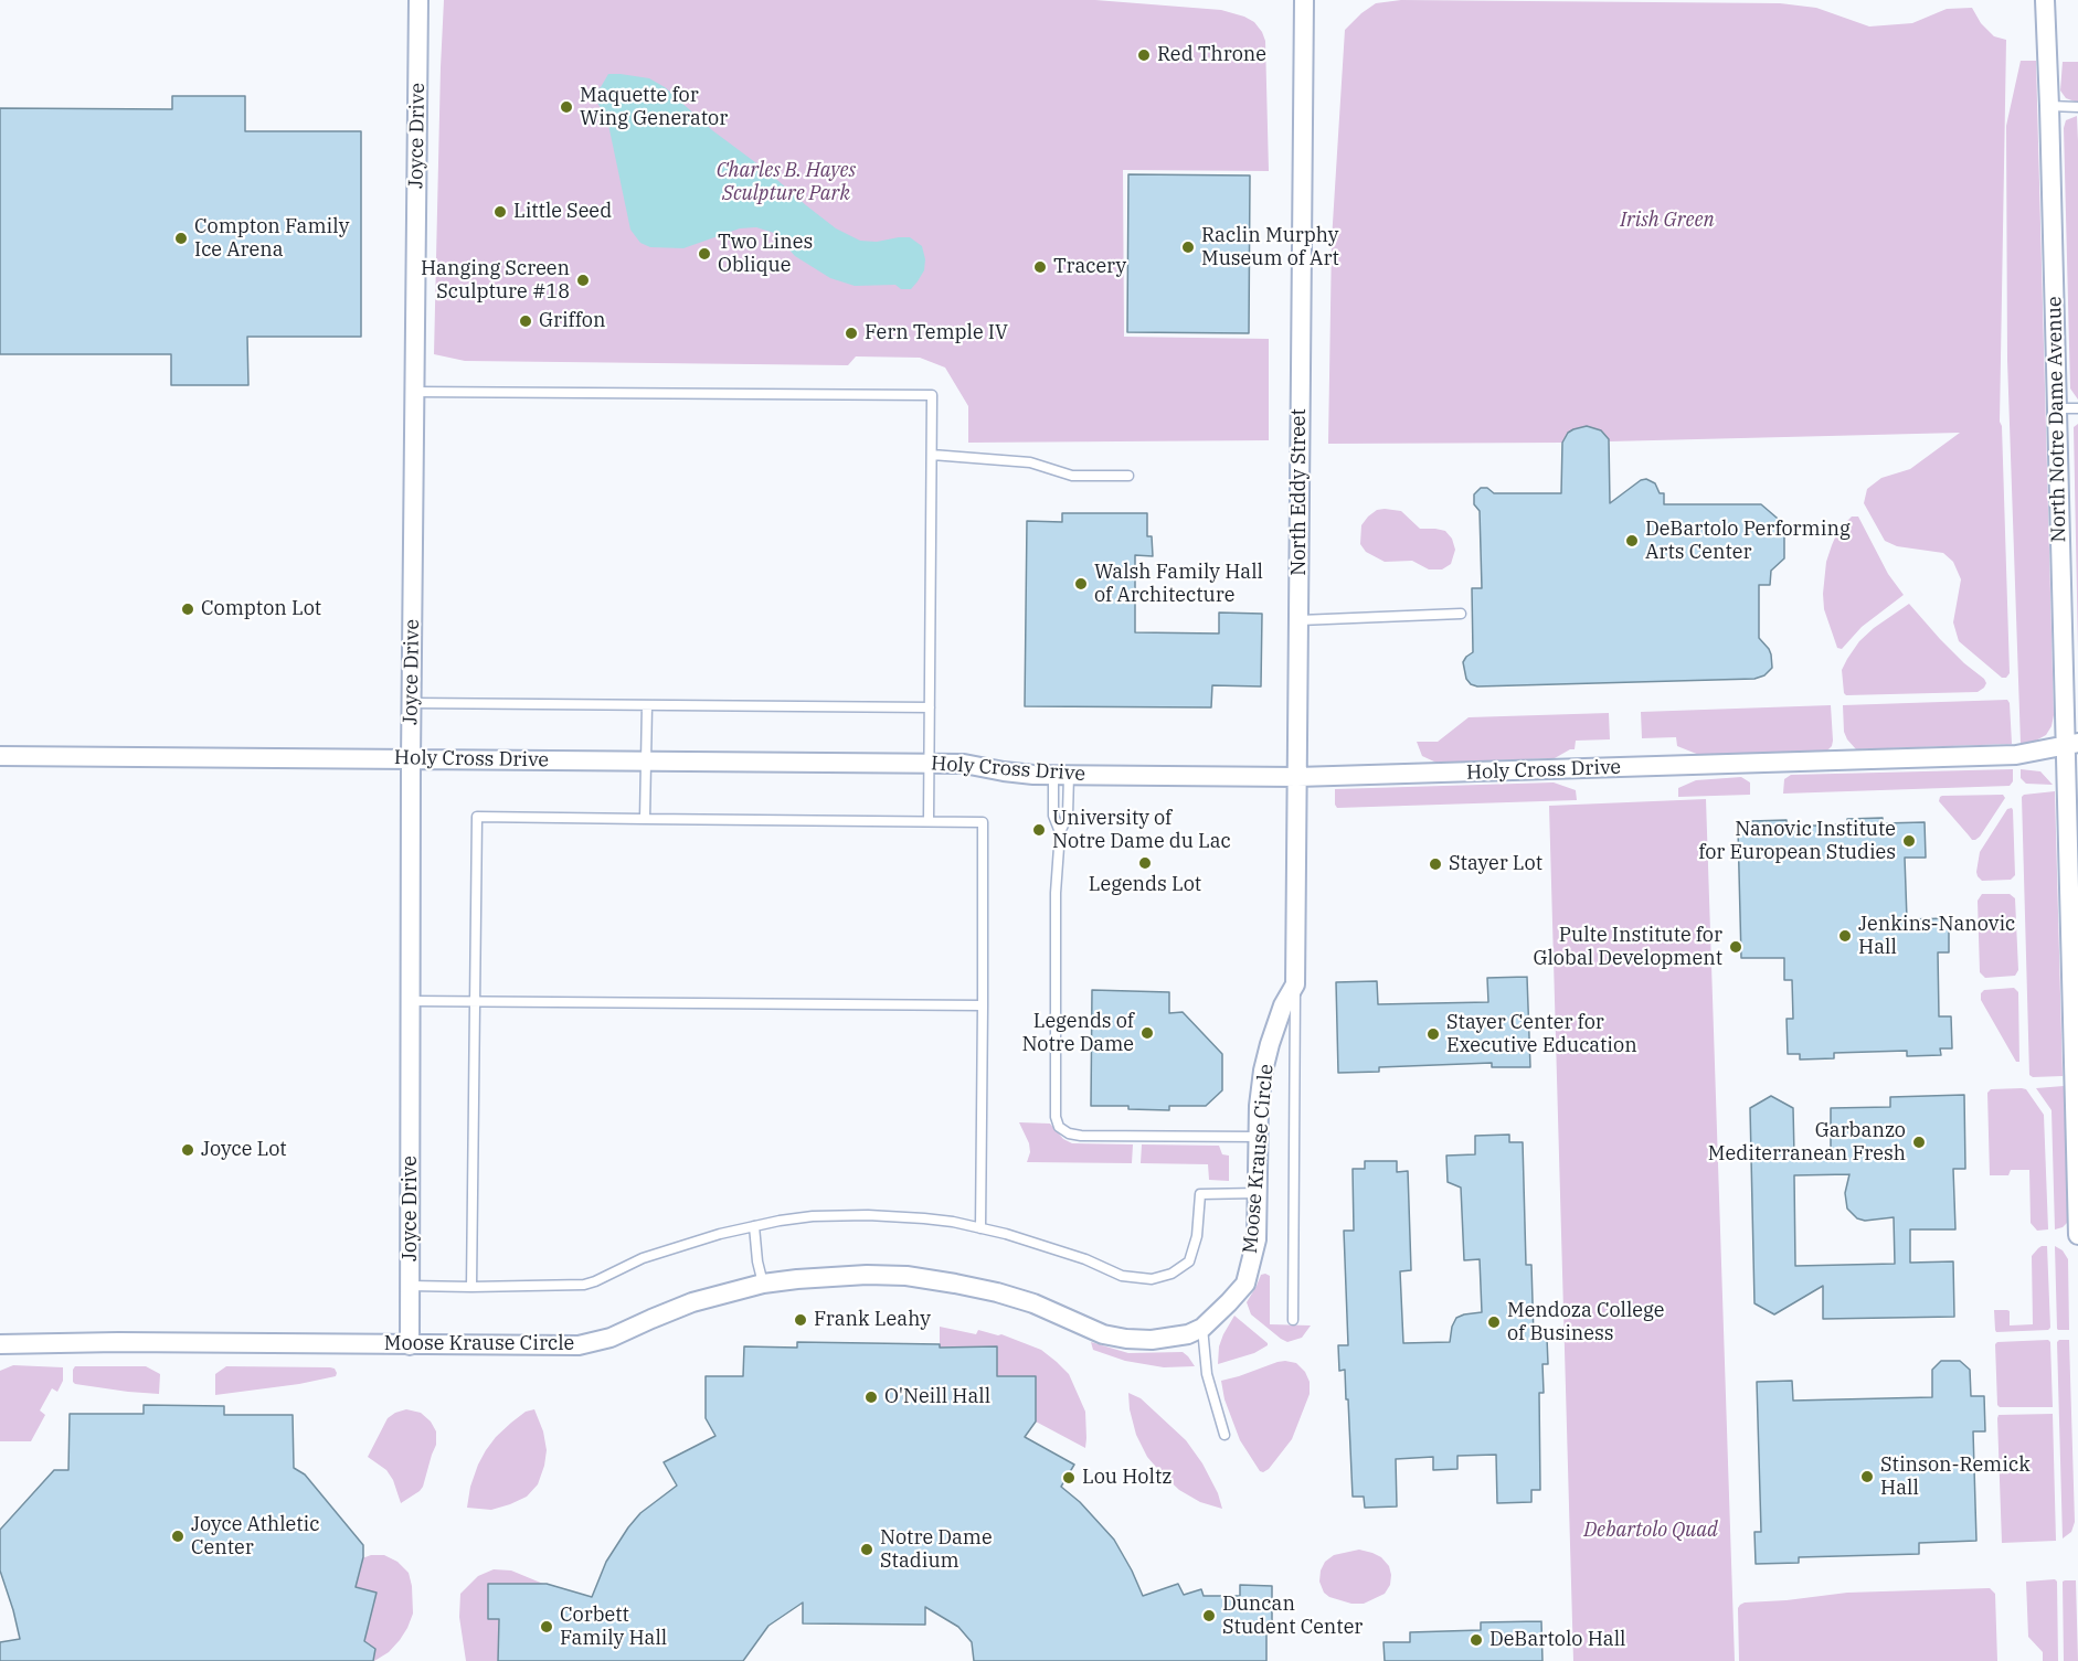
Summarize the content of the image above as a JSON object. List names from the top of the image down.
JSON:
{
  "streets": {
    "street": [
      "Joyce Drive",
      "North Notre Dame Avenue",
      "North Eddy Street",
      "Holy Cross Drive",
      "Moose Krause Circle"
    ]
  },
  "crossings": [
    ["Joyce Drive", "Holy Cross Drive"],
    ["Joyce Drive", "Moose Krause Circle"],
    ["North Notre Dame Avenue", "Holy Cross Drive"],
    ["North Eddy Street", "Holy Cross Drive"],
    ["North Eddy Street", "Moose Krause Circle"]
  ],
  "parks": ["Charles B. Hayes Sculpture Park", "Irish Green", "Debartolo Quad"],
  "places": [
    "Red Throne",
    "Maquette for Wing Generator",
    "Little Seed",
    "Compton Family Ice Arena",
    "Raclin Murphy Museum of Art",
    "Two Lines Oblique",
    "Tracery",
    "Hanging Screen Sculpture #18",
    "Griffon",
    "Fern Temple IV",
    "DeBartolo Performing Arts Center",
    "Walsh Family Hall of Architecture",
    "Compton Lot",
    "University of Notre Dame du Lac",
    "Nanovic Institute for European Studies",
    "Legends Lot",
    "Stayer Lot",
    "Jenkins-Nanovic Hall",
    "Pulte Institute for Global Development",
    "Legends of Notre Dame",
    "Stayer Center for Executive Education",
    "Garbanzo Mediterranean Fresh",
    "Joyce Lot",
    "Frank Leahy",
    "Mendoza College of Business",
    "O'Neill Hall",
    "Stinson-Remick Hall",
    "Lou Holtz",
    "Joyce Athletic Center",
    "Notre Dame Stadium",
    "Duncan Student Center",
    "Corbett Family Hall",
    "DeBartolo Hall"
  ]
}
